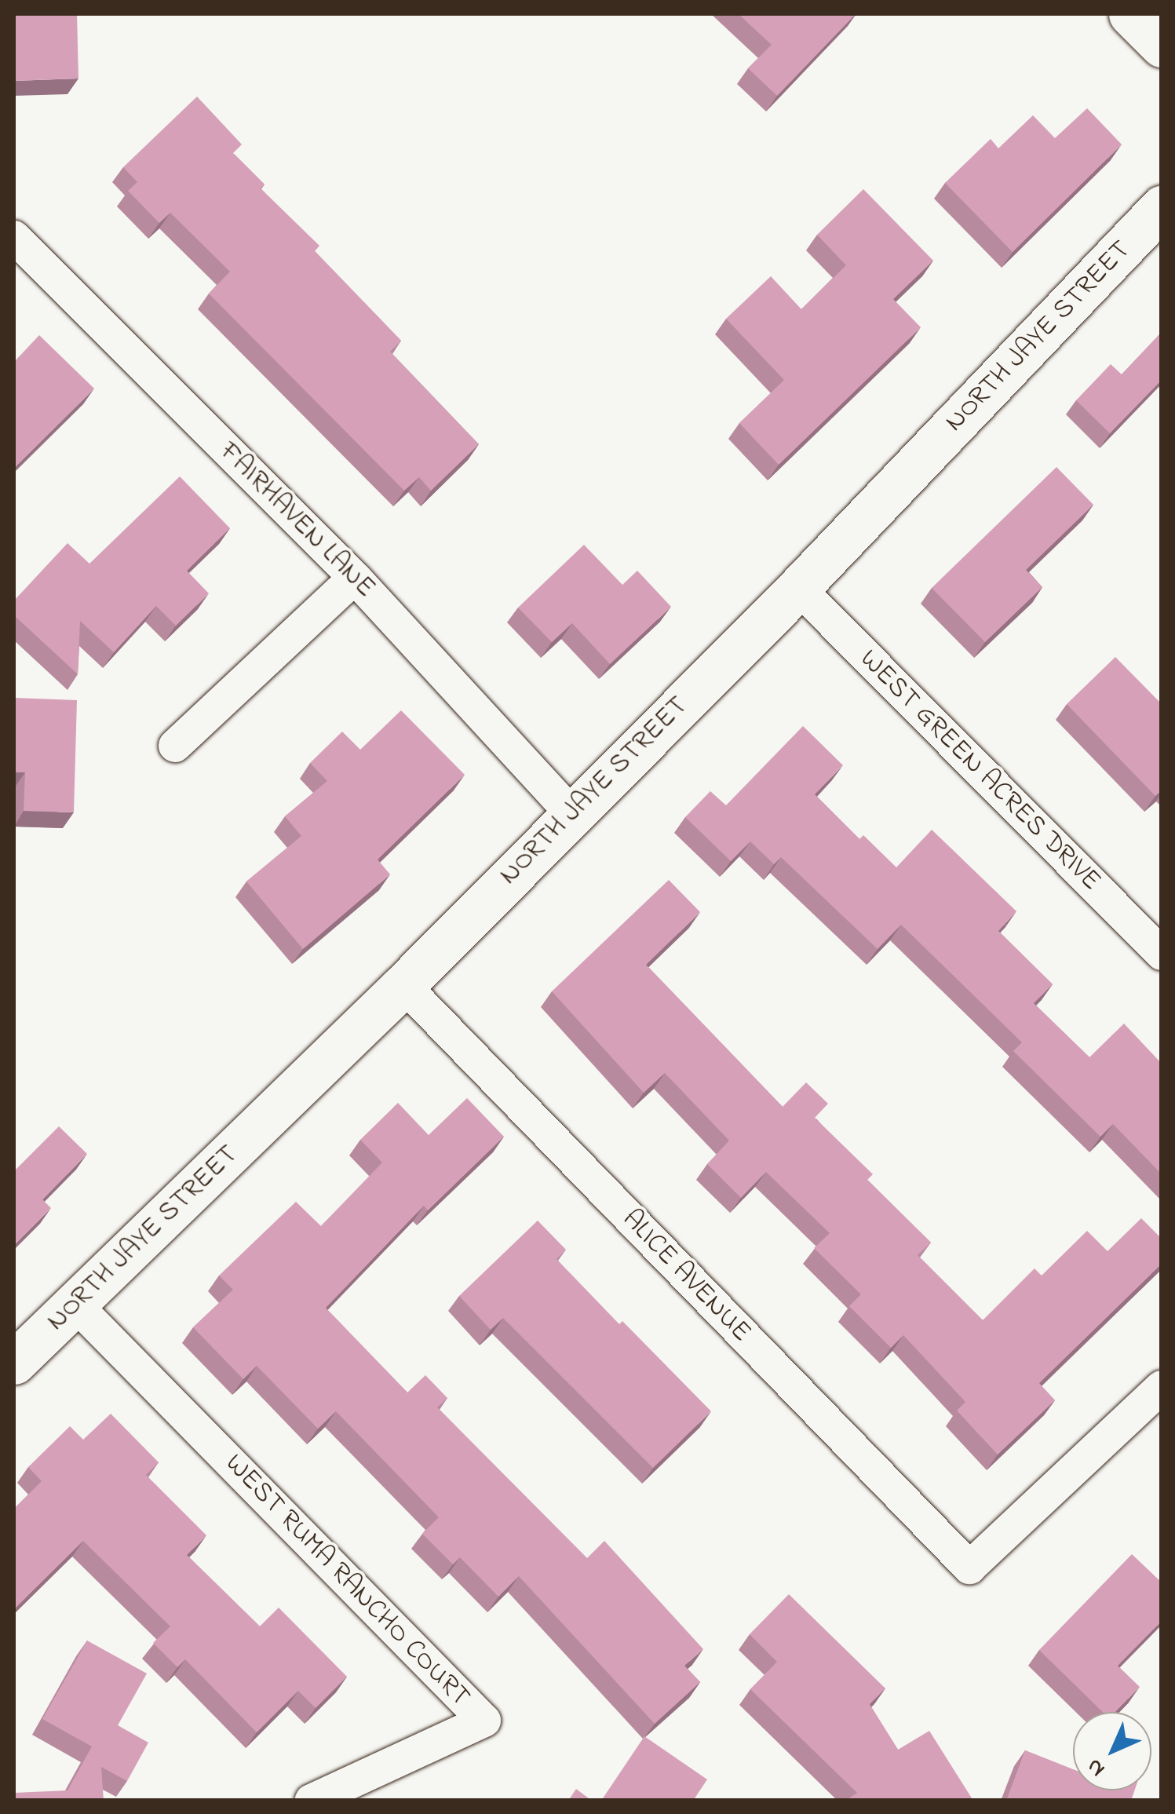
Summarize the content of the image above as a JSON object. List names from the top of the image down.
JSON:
{
  "streets": {
    "street": [
      "NORTH JAYE STREET",
      "FAIRHAVEN LANE",
      "WEST GREEN ACRES DRIVE",
      "ALICE AVENUE",
      "WEST RUMA RANCHO COURT"
    ]
  },
  "crossings": [
    ["NORTH JAYE STREET", "FAIRHAVEN LANE"],
    ["NORTH JAYE STREET", "WEST GREEN ACRES DRIVE"],
    ["NORTH JAYE STREET", "ALICE AVENUE"],
    ["NORTH JAYE STREET", "WEST RUMA RANCHO COURT"]
  ],
  "north": "bottom left"
}
